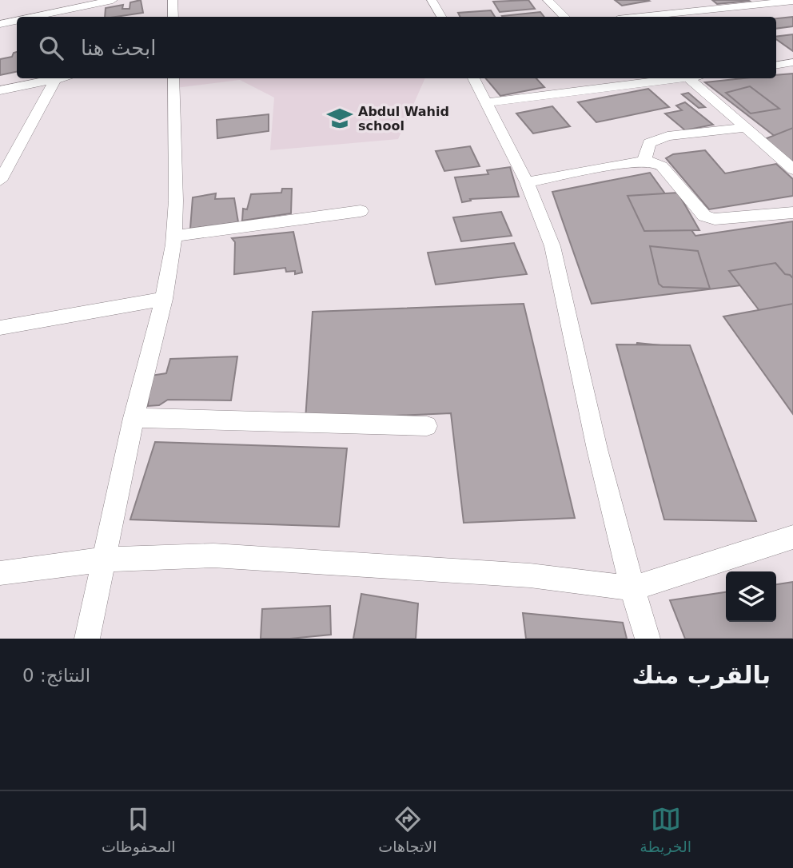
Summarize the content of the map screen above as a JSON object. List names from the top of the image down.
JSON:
{
  "places": {
    "school or university": ["Abdul Wahid school"]
  },
  "page": {
    "search": "ابحث هنا",
    "heading": ["بالقرب منك", "النتائج: 0"],
    "nav": ["الخريطة", "الاتجاهات", "المحفوظات"]
  }
}
